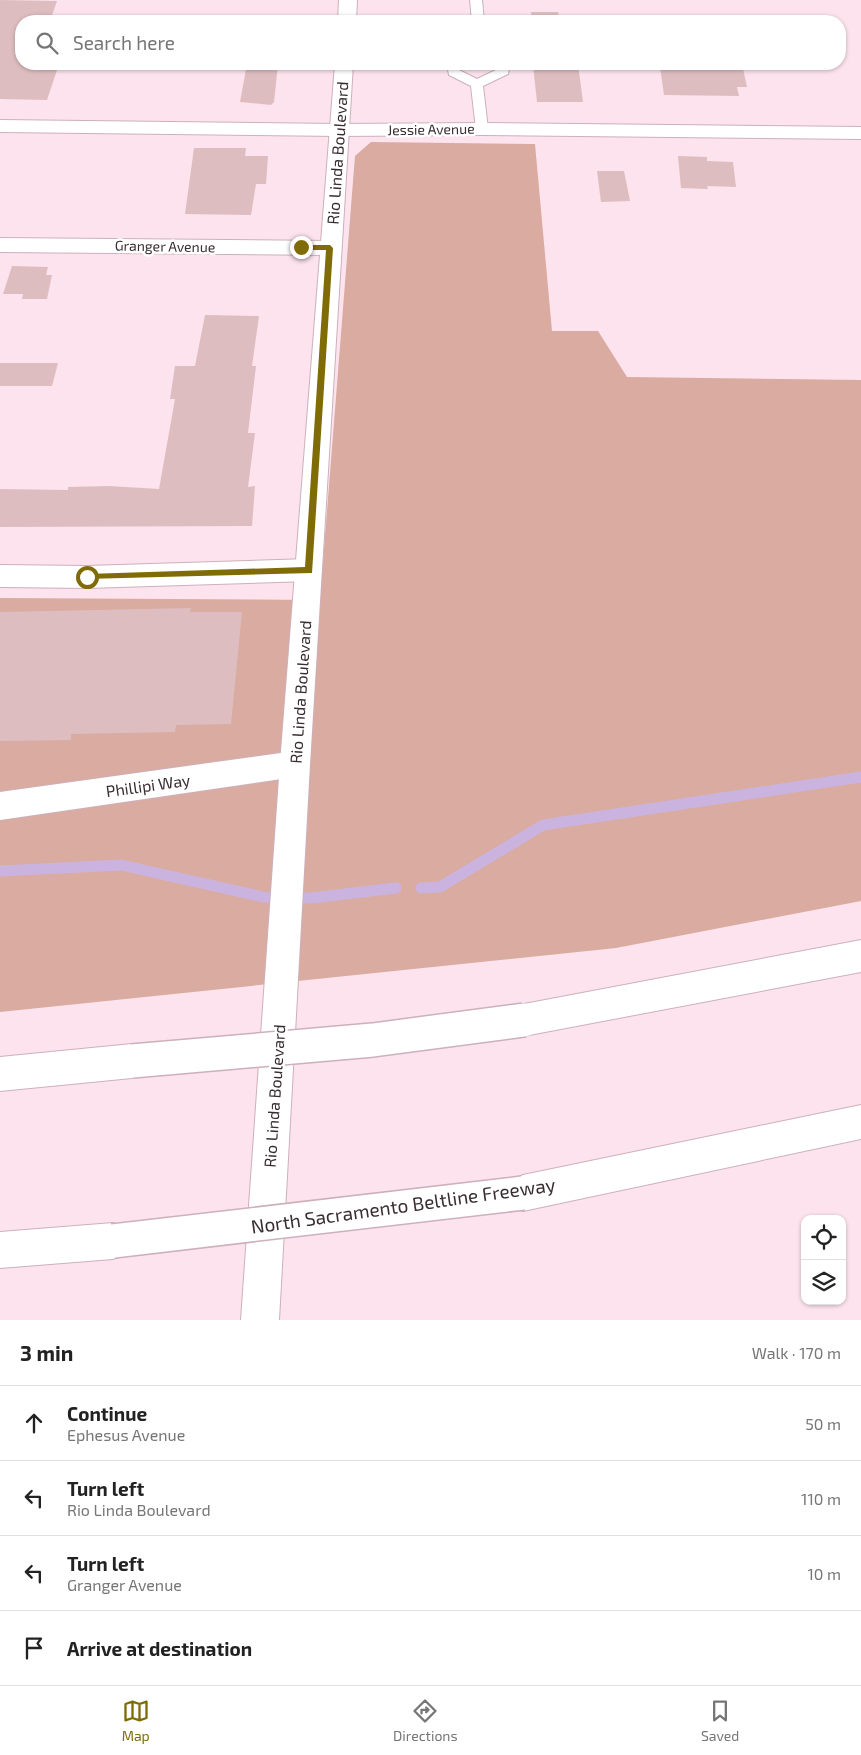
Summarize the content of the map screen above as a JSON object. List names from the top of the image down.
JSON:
{
  "streets": {
    "main road": [
      "Jessie Avenue",
      "Rio Linda Boulevard",
      "Granger Avenue",
      "Phillipi Way",
      "North Sacramento Beltline Freeway"
    ]
  },
  "crossings": [
    ["Jessie Avenue", "Rio Linda Boulevard"],
    ["Rio Linda Boulevard", "Granger Avenue"],
    ["Rio Linda Boulevard", "Phillipi Way"]
  ],
  "page": {
    "search": "Search here",
    "heading": ["3 min", "Walk · 170 m"],
    "list": [
      ["Continue", "Ephesus Avenue", "50 m"],
      ["Turn left", "Rio Linda Boulevard", "110 m"],
      ["Turn left", "Granger Avenue", "10 m"],
      "Arrive at destination"
    ],
    "nav": ["Map", "Directions", "Saved"]
  }
}
